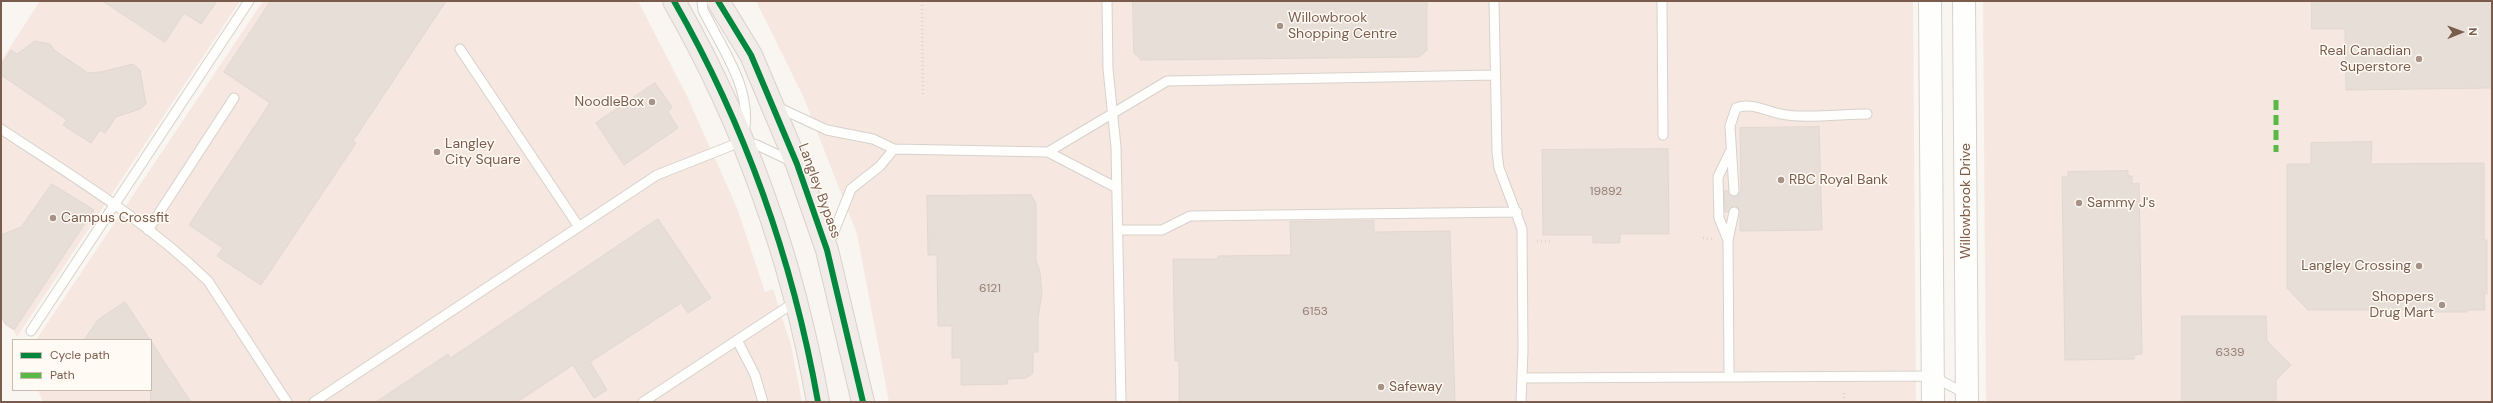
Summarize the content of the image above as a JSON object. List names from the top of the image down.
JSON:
{
  "streets": {
    "highway": ["Langley Bypass"],
    "main road": ["Willowbrook Drive"]
  },
  "places": [
    "Willowbrook Shopping Centre",
    "Real Canadian Superstore",
    "NoodleBox",
    "Langley City Square",
    "RBC Royal Bank",
    "Sammy J's",
    "Campus Crossfit",
    "Langley Crossing",
    "Shoppers Drug Mart",
    "Safeway"
  ],
  "house_numbers": [
    "19892",
    "6121",
    "6153",
    "6339"
  ],
  "legend": ["Cycle path", "Path"],
  "north": "right"
}
